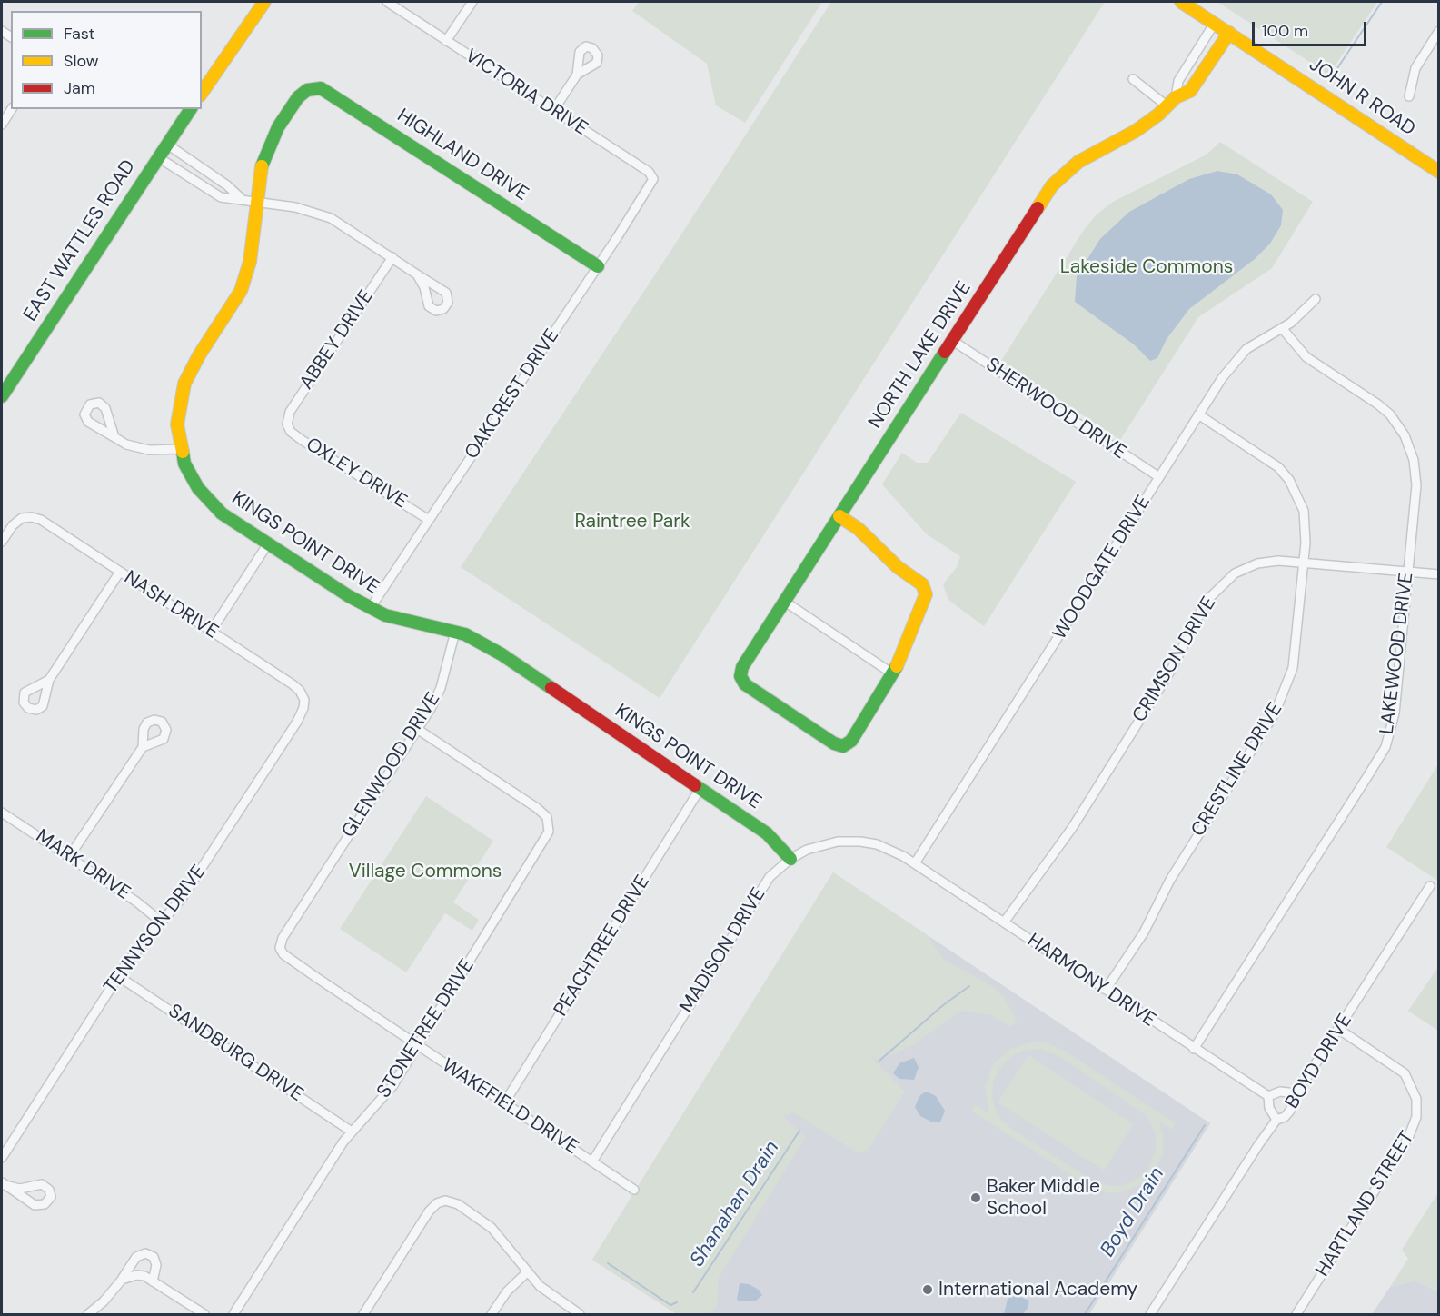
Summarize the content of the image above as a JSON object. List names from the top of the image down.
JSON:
{
  "streets": {
    "street": [
      "VICTORIA DRIVE",
      "JOHN R ROAD",
      "HIGHLAND DRIVE",
      "EAST WATTLES ROAD",
      "ABBEY DRIVE",
      "NORTH LAKE DRIVE",
      "OAKCREST DRIVE",
      "SHERWOOD DRIVE",
      "OXLEY DRIVE",
      "KINGS POINT DRIVE",
      "WOODGATE DRIVE",
      "NASH DRIVE",
      "LAKEWOOD DRIVE",
      "CRIMSON DRIVE",
      "GLENWOOD DRIVE",
      "CRESTLINE DRIVE",
      "MARK DRIVE",
      "TENNYSON DRIVE",
      "PEACHTREE DRIVE",
      "MADISON DRIVE",
      "HARMONY DRIVE",
      "STONETREE DRIVE",
      "SANDBURG DRIVE",
      "BOYD DRIVE",
      "WAKEFIELD DRIVE",
      "HARTLAND STREET"
    ]
  },
  "crossings": [
    ["VICTORIA DRIVE", "OAKCREST DRIVE"],
    ["JOHN R ROAD", "NORTH LAKE DRIVE"],
    ["HIGHLAND DRIVE", "OAKCREST DRIVE"],
    ["HIGHLAND DRIVE", "KINGS POINT DRIVE"],
    ["ABBEY DRIVE", "OXLEY DRIVE"],
    ["NORTH LAKE DRIVE", "SHERWOOD DRIVE"],
    ["OAKCREST DRIVE", "OXLEY DRIVE"],
    ["OAKCREST DRIVE", "KINGS POINT DRIVE"],
    ["SHERWOOD DRIVE", "WOODGATE DRIVE"],
    ["KINGS POINT DRIVE", "GLENWOOD DRIVE"],
    ["KINGS POINT DRIVE", "PEACHTREE DRIVE"],
    ["KINGS POINT DRIVE", "MADISON DRIVE"],
    ["WOODGATE DRIVE", "LAKEWOOD DRIVE"],
    ["WOODGATE DRIVE", "CRESTLINE DRIVE"],
    ["WOODGATE DRIVE", "MADISON DRIVE"],
    ["WOODGATE DRIVE", "HARMONY DRIVE"],
    ["NASH DRIVE", "TENNYSON DRIVE"],
    ["LAKEWOOD DRIVE", "CRIMSON DRIVE"],
    ["LAKEWOOD DRIVE", "HARMONY DRIVE"],
    ["CRIMSON DRIVE", "CRESTLINE DRIVE"],
    ["CRIMSON DRIVE", "HARMONY DRIVE"],
    ["GLENWOOD DRIVE", "STONETREE DRIVE"],
    ["GLENWOOD DRIVE", "WAKEFIELD DRIVE"],
    ["CRESTLINE DRIVE", "HARMONY DRIVE"],
    ["MARK DRIVE", "TENNYSON DRIVE"],
    ["TENNYSON DRIVE", "SANDBURG DRIVE"],
    ["PEACHTREE DRIVE", "WAKEFIELD DRIVE"],
    ["MADISON DRIVE", "HARMONY DRIVE"],
    ["MADISON DRIVE", "WAKEFIELD DRIVE"],
    ["STONETREE DRIVE", "SANDBURG DRIVE"],
    ["STONETREE DRIVE", "WAKEFIELD DRIVE"],
    ["BOYD DRIVE", "HARTLAND STREET"]
  ],
  "water": ["Shanahan Drain", "Boyd Drain"],
  "parks": ["Lakeside Commons", "Raintree Park", "Village Commons"],
  "places": ["Baker Middle School", "International Academy"],
  "legend": ["Fast", "Slow", "Jam"],
  "scale_bar": "100 m"
}
